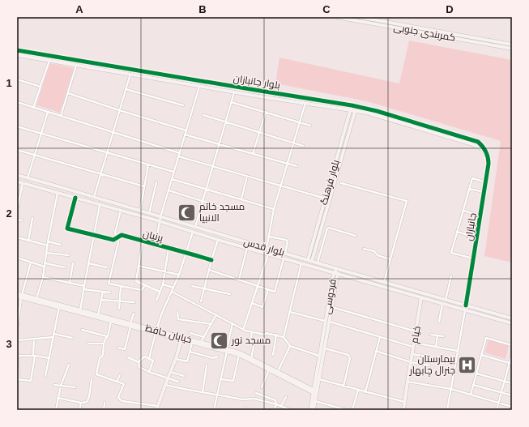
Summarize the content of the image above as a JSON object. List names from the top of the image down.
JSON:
{
  "streets": {
    "main road": [
      "کمربندی جنوبی",
      "بلوار جانبازان",
      "بلوار فرهنگ",
      "جانبازان",
      "بلوار قدس",
      "فردوسی",
      "خیابان حافظ",
      "خیام"
    ],
    "street": ["پرنیان"]
  },
  "crossings": [
    ["بلوار جانبازان", "بلوار فرهنگ"],
    ["بلوار جانبازان", "جانبازان"],
    ["بلوار فرهنگ", "بلوار قدس"],
    ["جانبازان", "بلوار قدس"],
    ["بلوار قدس", "فردوسی"],
    ["بلوار قدس", "خیام"],
    ["فردوسی", "خیابان حافظ"]
  ],
  "places": {
    "mosque": ["مسجد خاتم الانبیا", "مسجد نور"],
    "hospital": ["بیمارستان جنرال چابهار"]
  },
  "grid": {
    "columns": [
      "A",
      "B",
      "C",
      "D"
    ],
    "rows": ["1", "2", "3"]
  }
}
